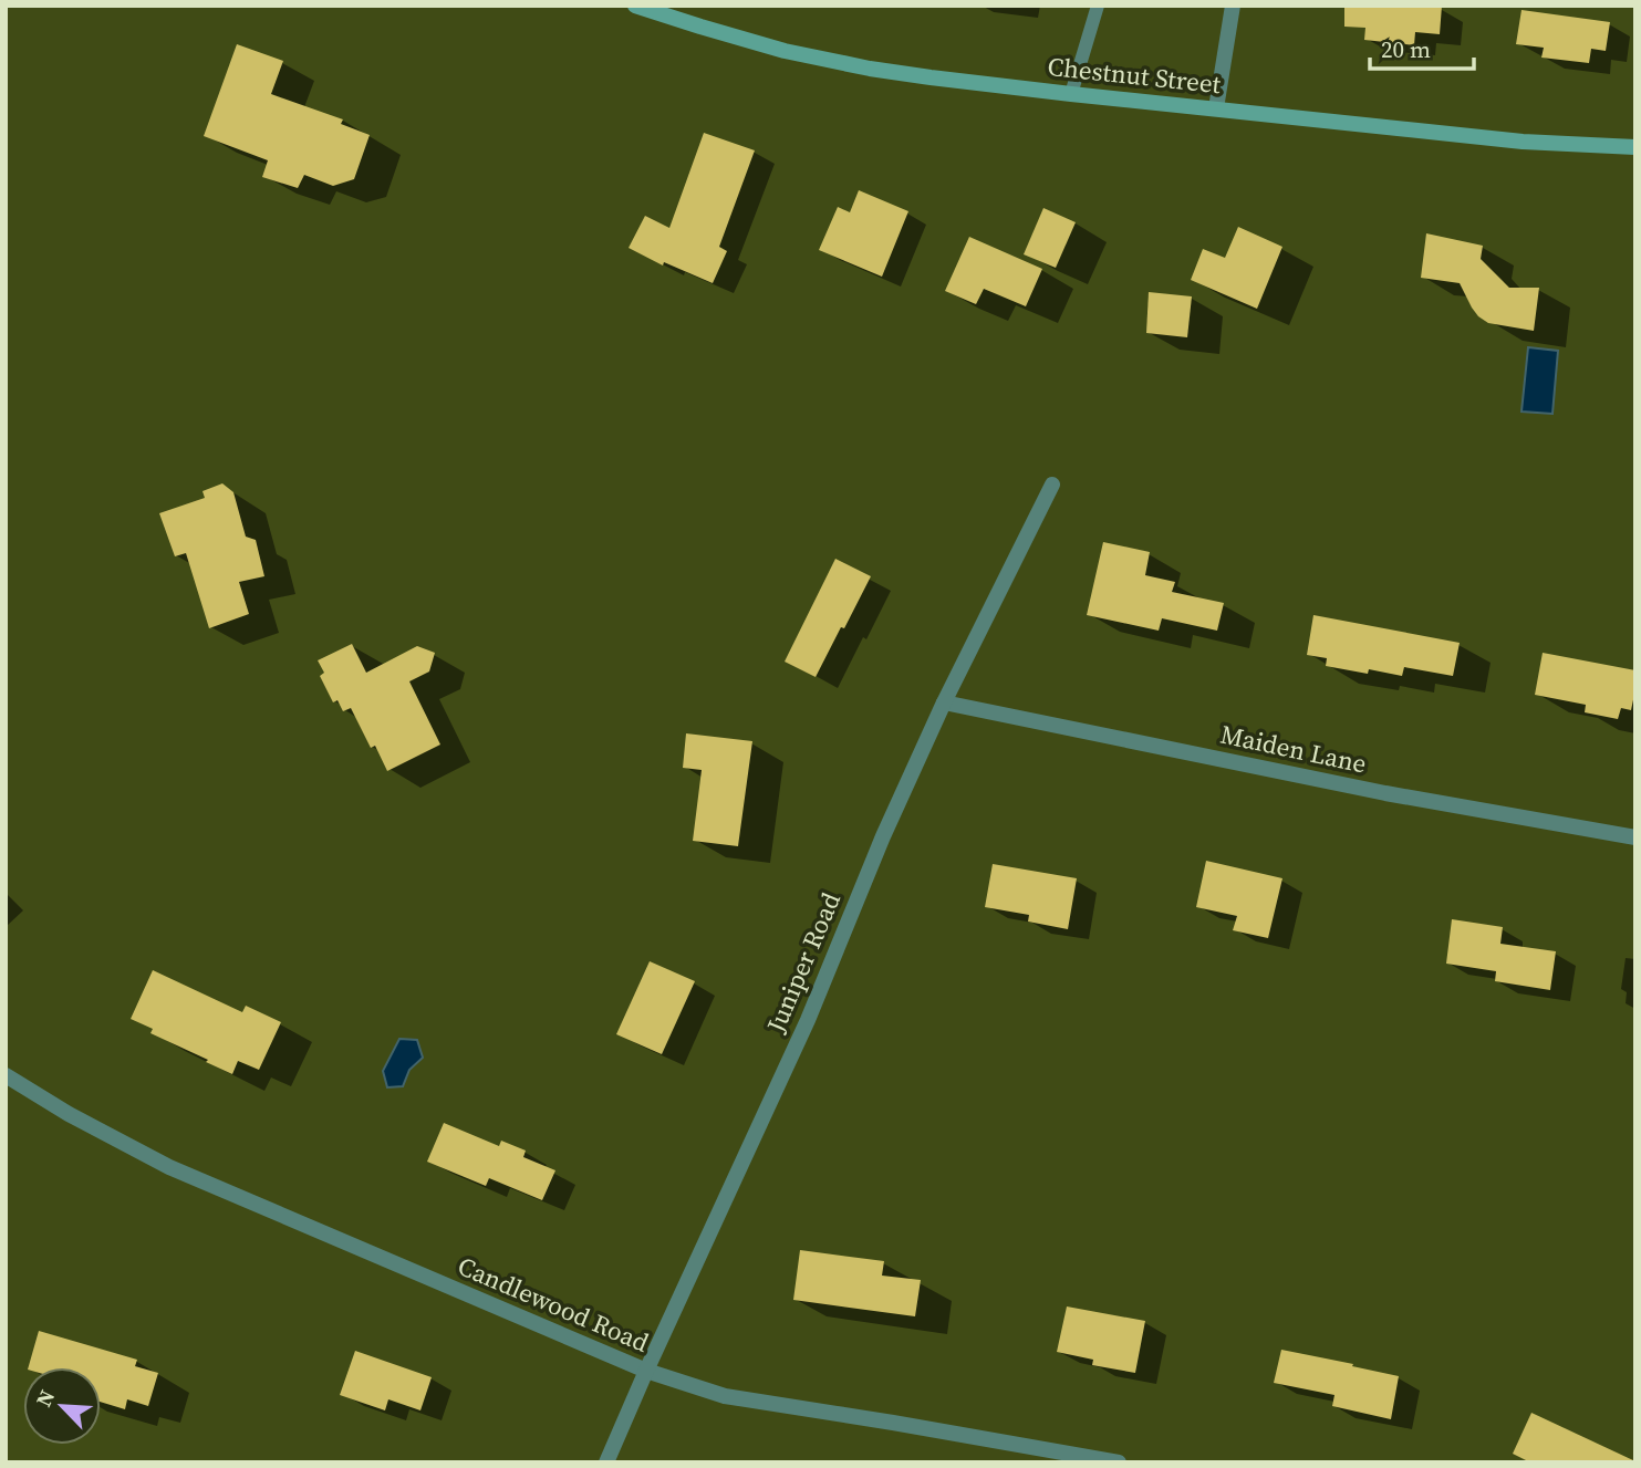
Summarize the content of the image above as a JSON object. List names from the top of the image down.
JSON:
{
  "streets": {
    "street": [
      "Chestnut Street",
      "Maiden Lane",
      "Juniper Road",
      "Candlewood Road"
    ]
  },
  "crossings": [
    ["Maiden Lane", "Juniper Road"],
    ["Juniper Road", "Candlewood Road"]
  ],
  "scale_bar": "20 m",
  "north": "top left"
}
